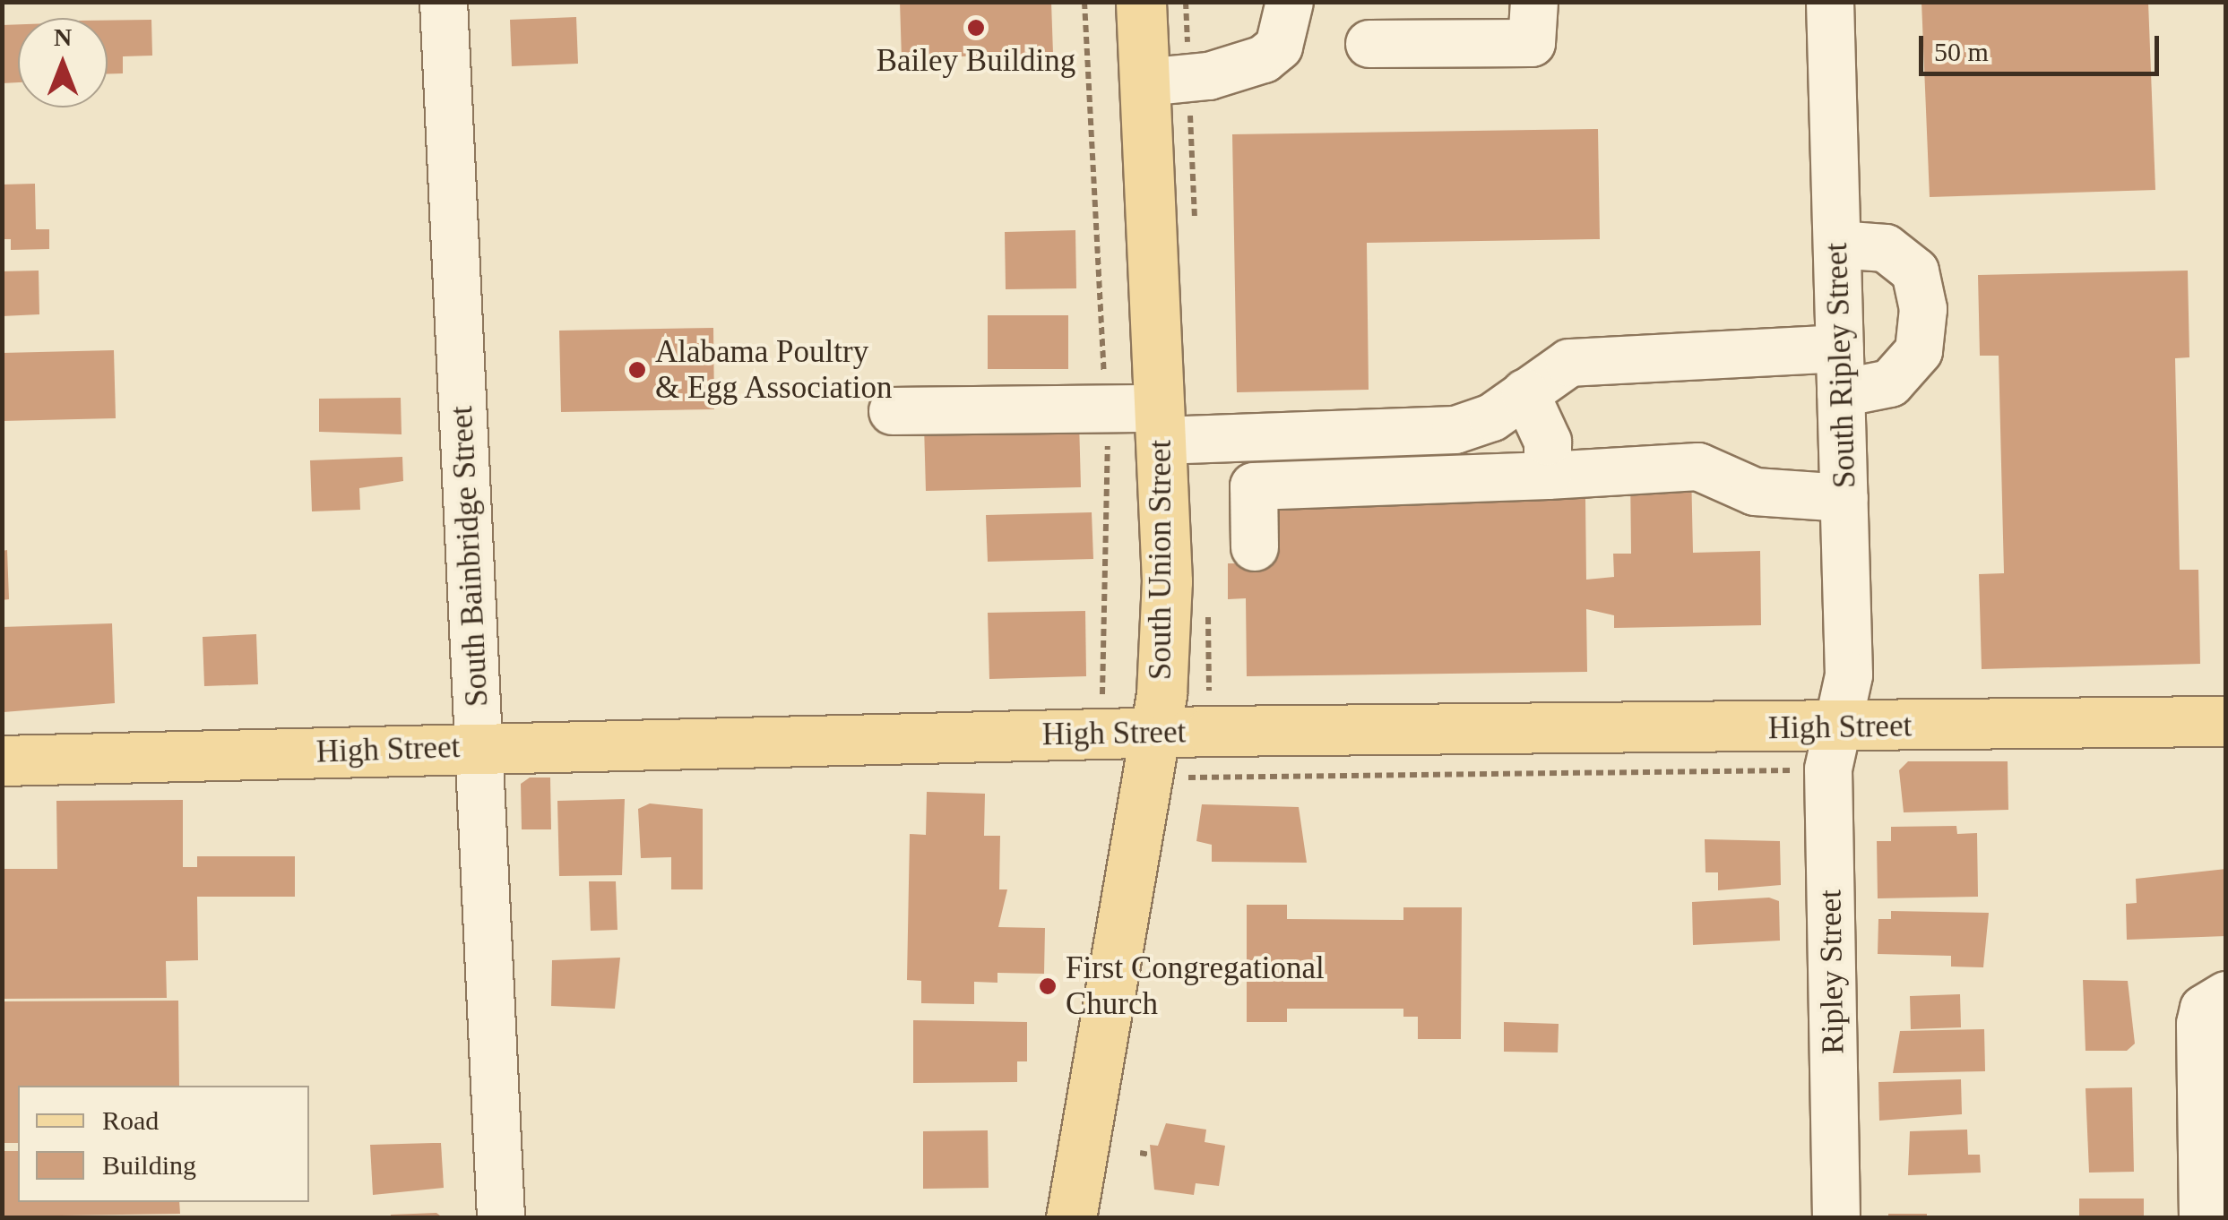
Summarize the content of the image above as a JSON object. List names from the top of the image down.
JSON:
{
  "streets": {
    "main road": ["South Union Street", "High Street"],
    "street": ["South Ripley Street", "South Bainbridge Street", "Ripley Street"]
  },
  "crossings": [
    ["South Ripley Street", "High Street"],
    ["South Ripley Street", "Ripley Street"],
    ["South Bainbridge Street", "High Street"],
    ["South Union Street", "High Street"],
    ["High Street", "Ripley Street"]
  ],
  "places": ["Bailey Building", "Alabama Poultry & Egg Association", "First Congregational Church"],
  "legend": ["Road", "Building"],
  "scale_bar": "50 m",
  "north": "top"
}
